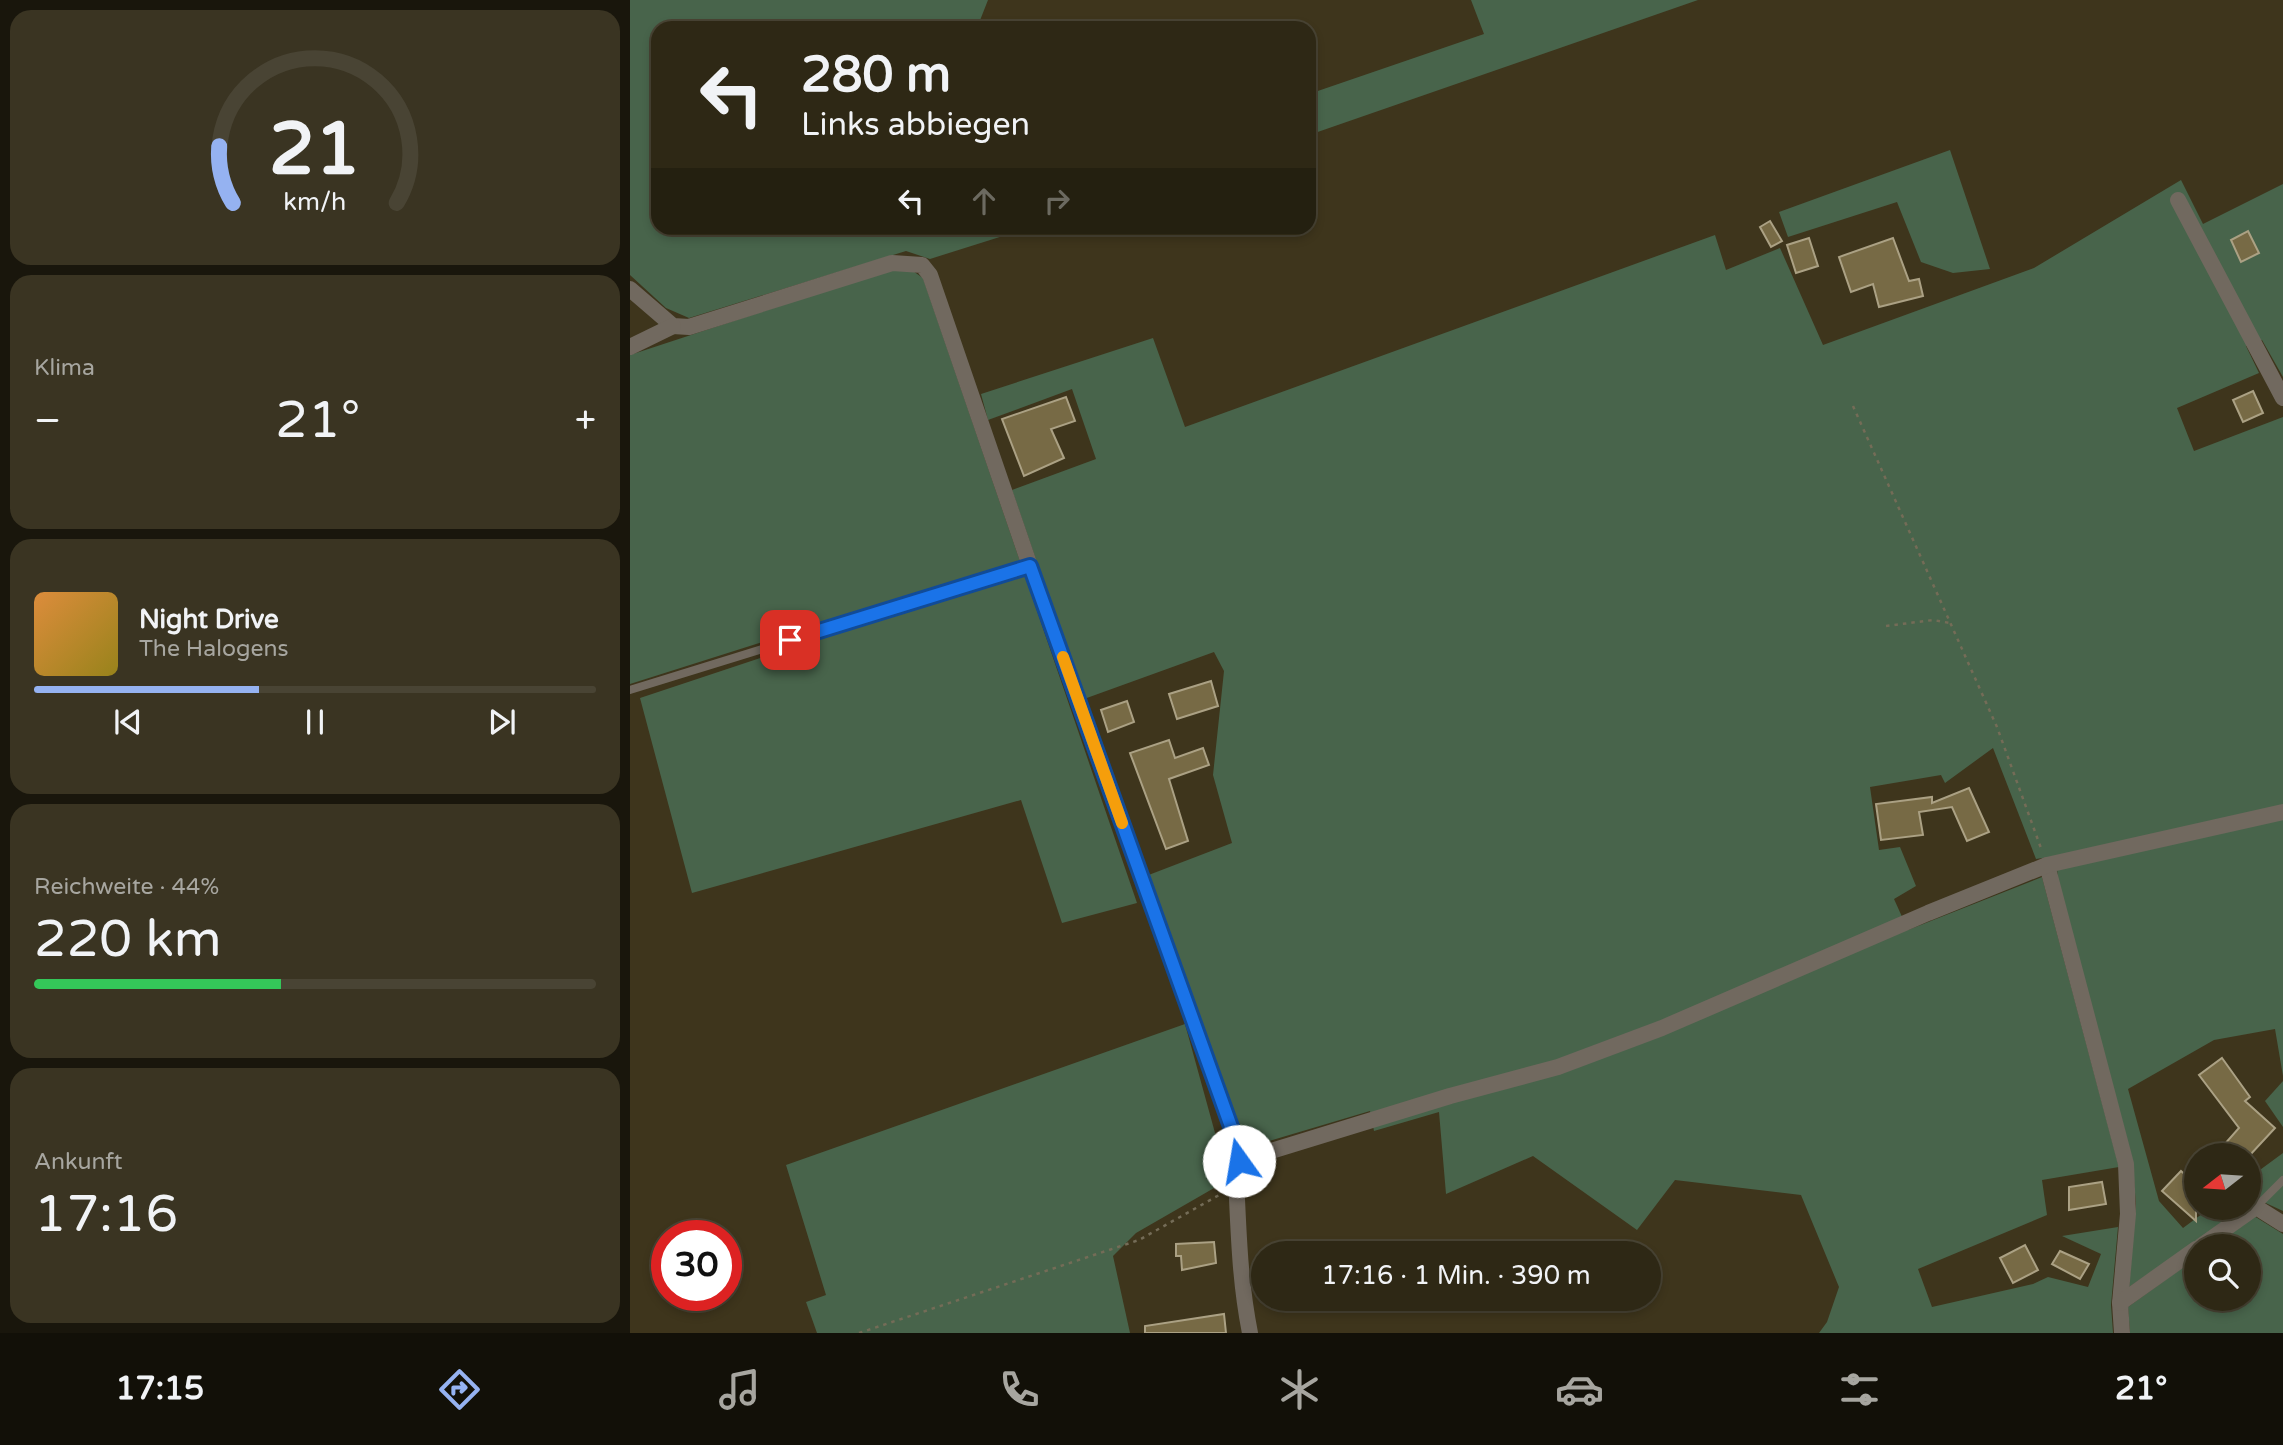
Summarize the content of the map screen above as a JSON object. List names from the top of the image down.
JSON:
{
  "north": "left",
  "page": {
    "turn": ["280 m", "Links abbiegen"],
    "tile": [
      "Klima",
      ["Reichweite · 44%", "220 km"],
      ["Ankunft", "17:16"]
    ],
    "heat": ["−", "21°", "+"],
    "song": ["Night Drive", "The Halogens"],
    "limit": "30",
    "trip": "17:16 · 1 Min. · 390 m",
    "tabs": ["17:15", "21°"],
    "gauge": ["21", "km/h"]
  }
}
